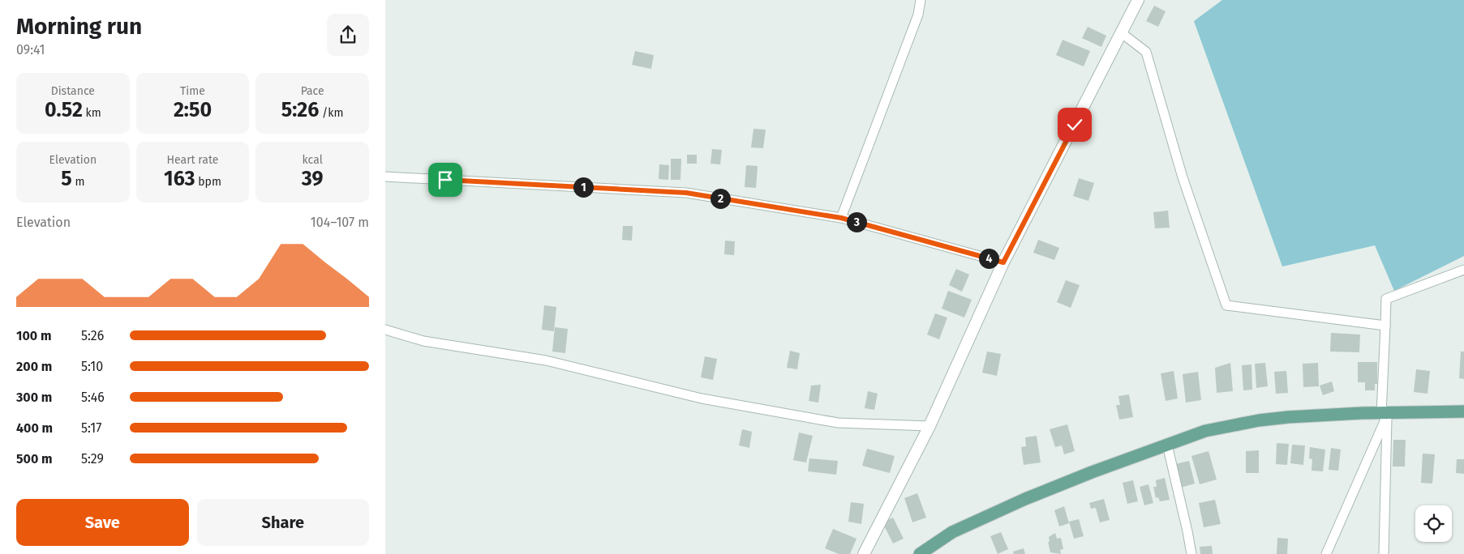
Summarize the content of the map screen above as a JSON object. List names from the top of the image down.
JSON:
{
  "page": {
    "heading": ["Morning run", "09:41"],
    "stats": [
      ["Distance", "0.52 km"],
      ["Time", "2:50"],
      ["Pace", "5:26 /km"],
      ["Elevation", "5 m"],
      ["Heart rate", "163 bpm"],
      ["kcal", "39"]
    ],
    "pins": [
      "1",
      "2",
      "3",
      "4"
    ],
    "chart": ["Elevation", "104–107 m"],
    "list": [
      {
        "name": "100 m",
        "note": "5:26"
      },
      {
        "name": "200 m",
        "note": "5:10"
      },
      {
        "name": "300 m",
        "note": "5:46"
      },
      {
        "name": "400 m",
        "note": "5:17"
      },
      {
        "name": "500 m",
        "note": "5:29"
      }
    ],
    "buttons": ["Save", "Share"]
  }
}
